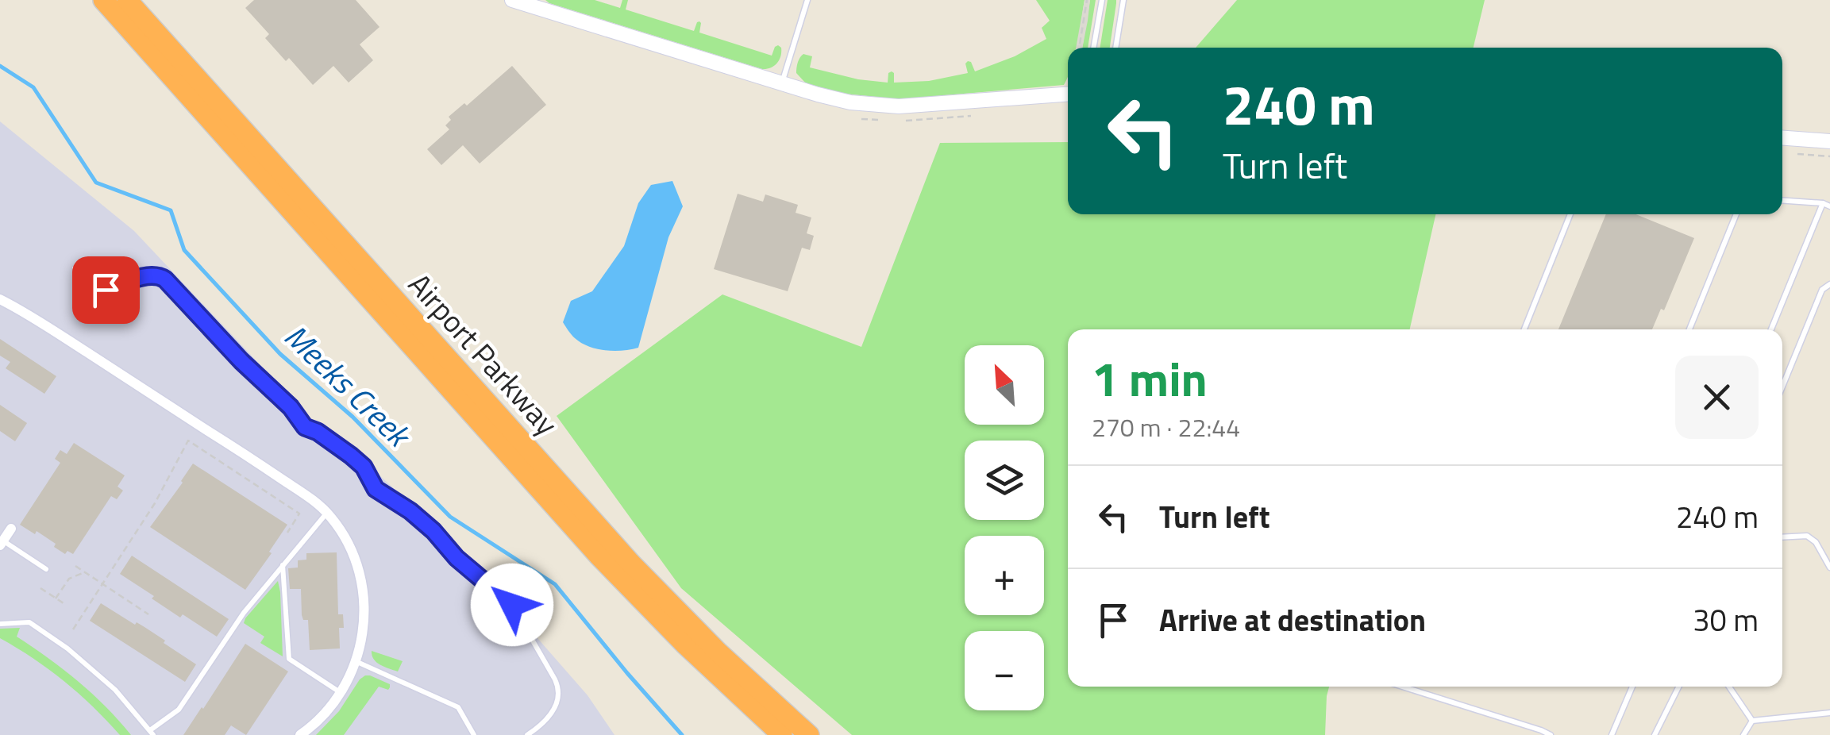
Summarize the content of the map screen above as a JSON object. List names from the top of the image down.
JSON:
{
  "streets": {
    "highway": ["Airport Parkway"]
  },
  "water": ["Meeks Creek"],
  "north": "top left",
  "page": {
    "turn": ["240 m", "Turn left"],
    "heading": ["1 min", "270 m · 22:44"],
    "map_buttons": ["+", "−"],
    "list": [
      {
        "name": "Turn left",
        "value": "240 m"
      },
      {
        "name": "Arrive at destination",
        "value": "30 m"
      }
    ]
  }
}
